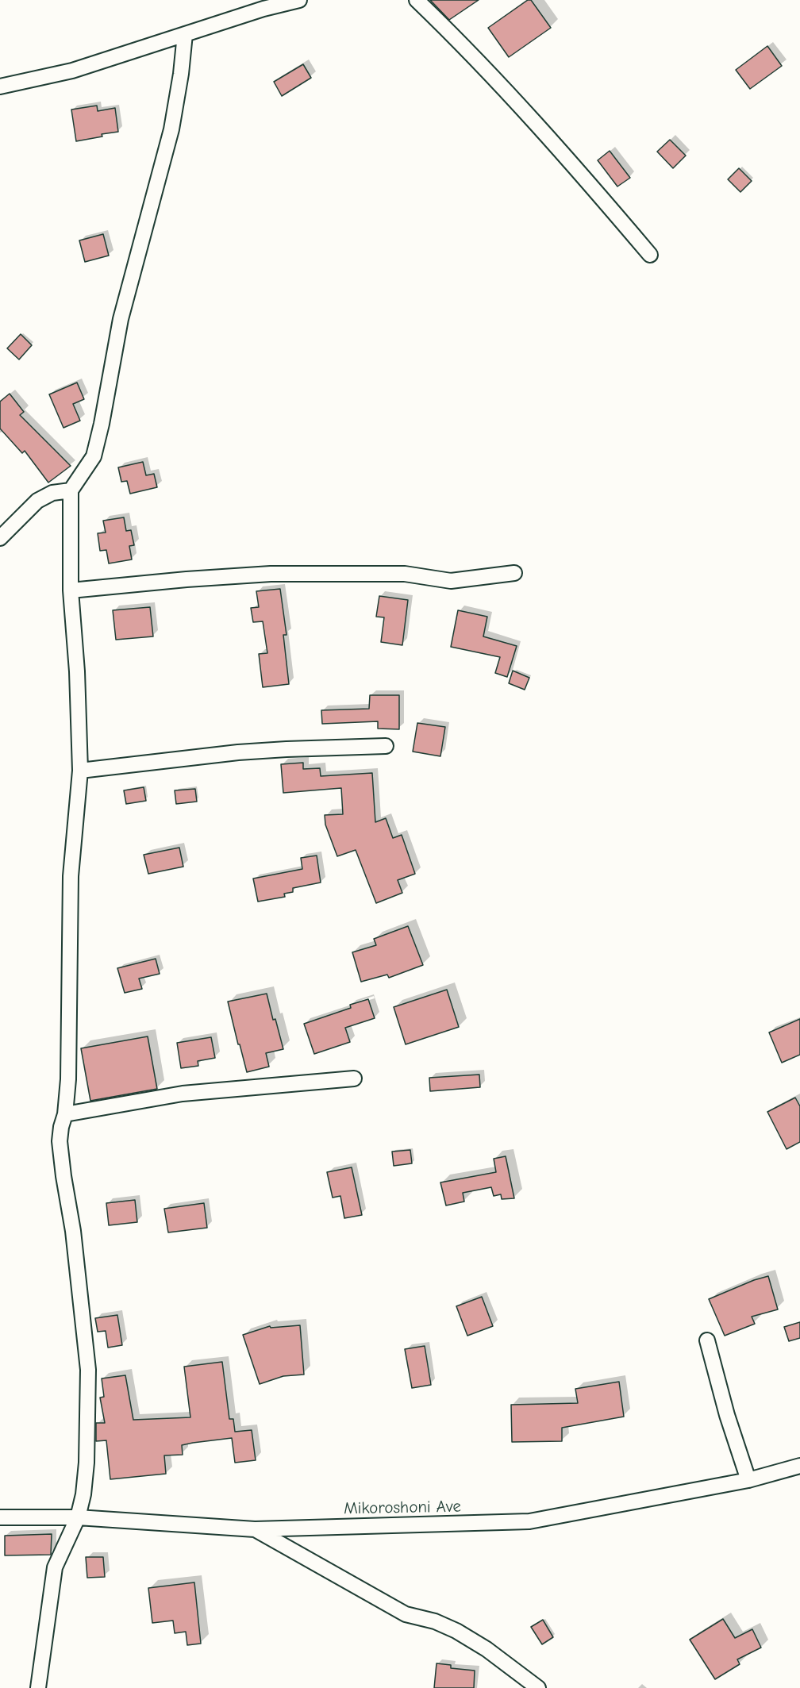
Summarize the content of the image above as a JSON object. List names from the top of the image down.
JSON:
{
  "streets": {
    "street": ["Mikoroshoni Ave"]
  }
}
